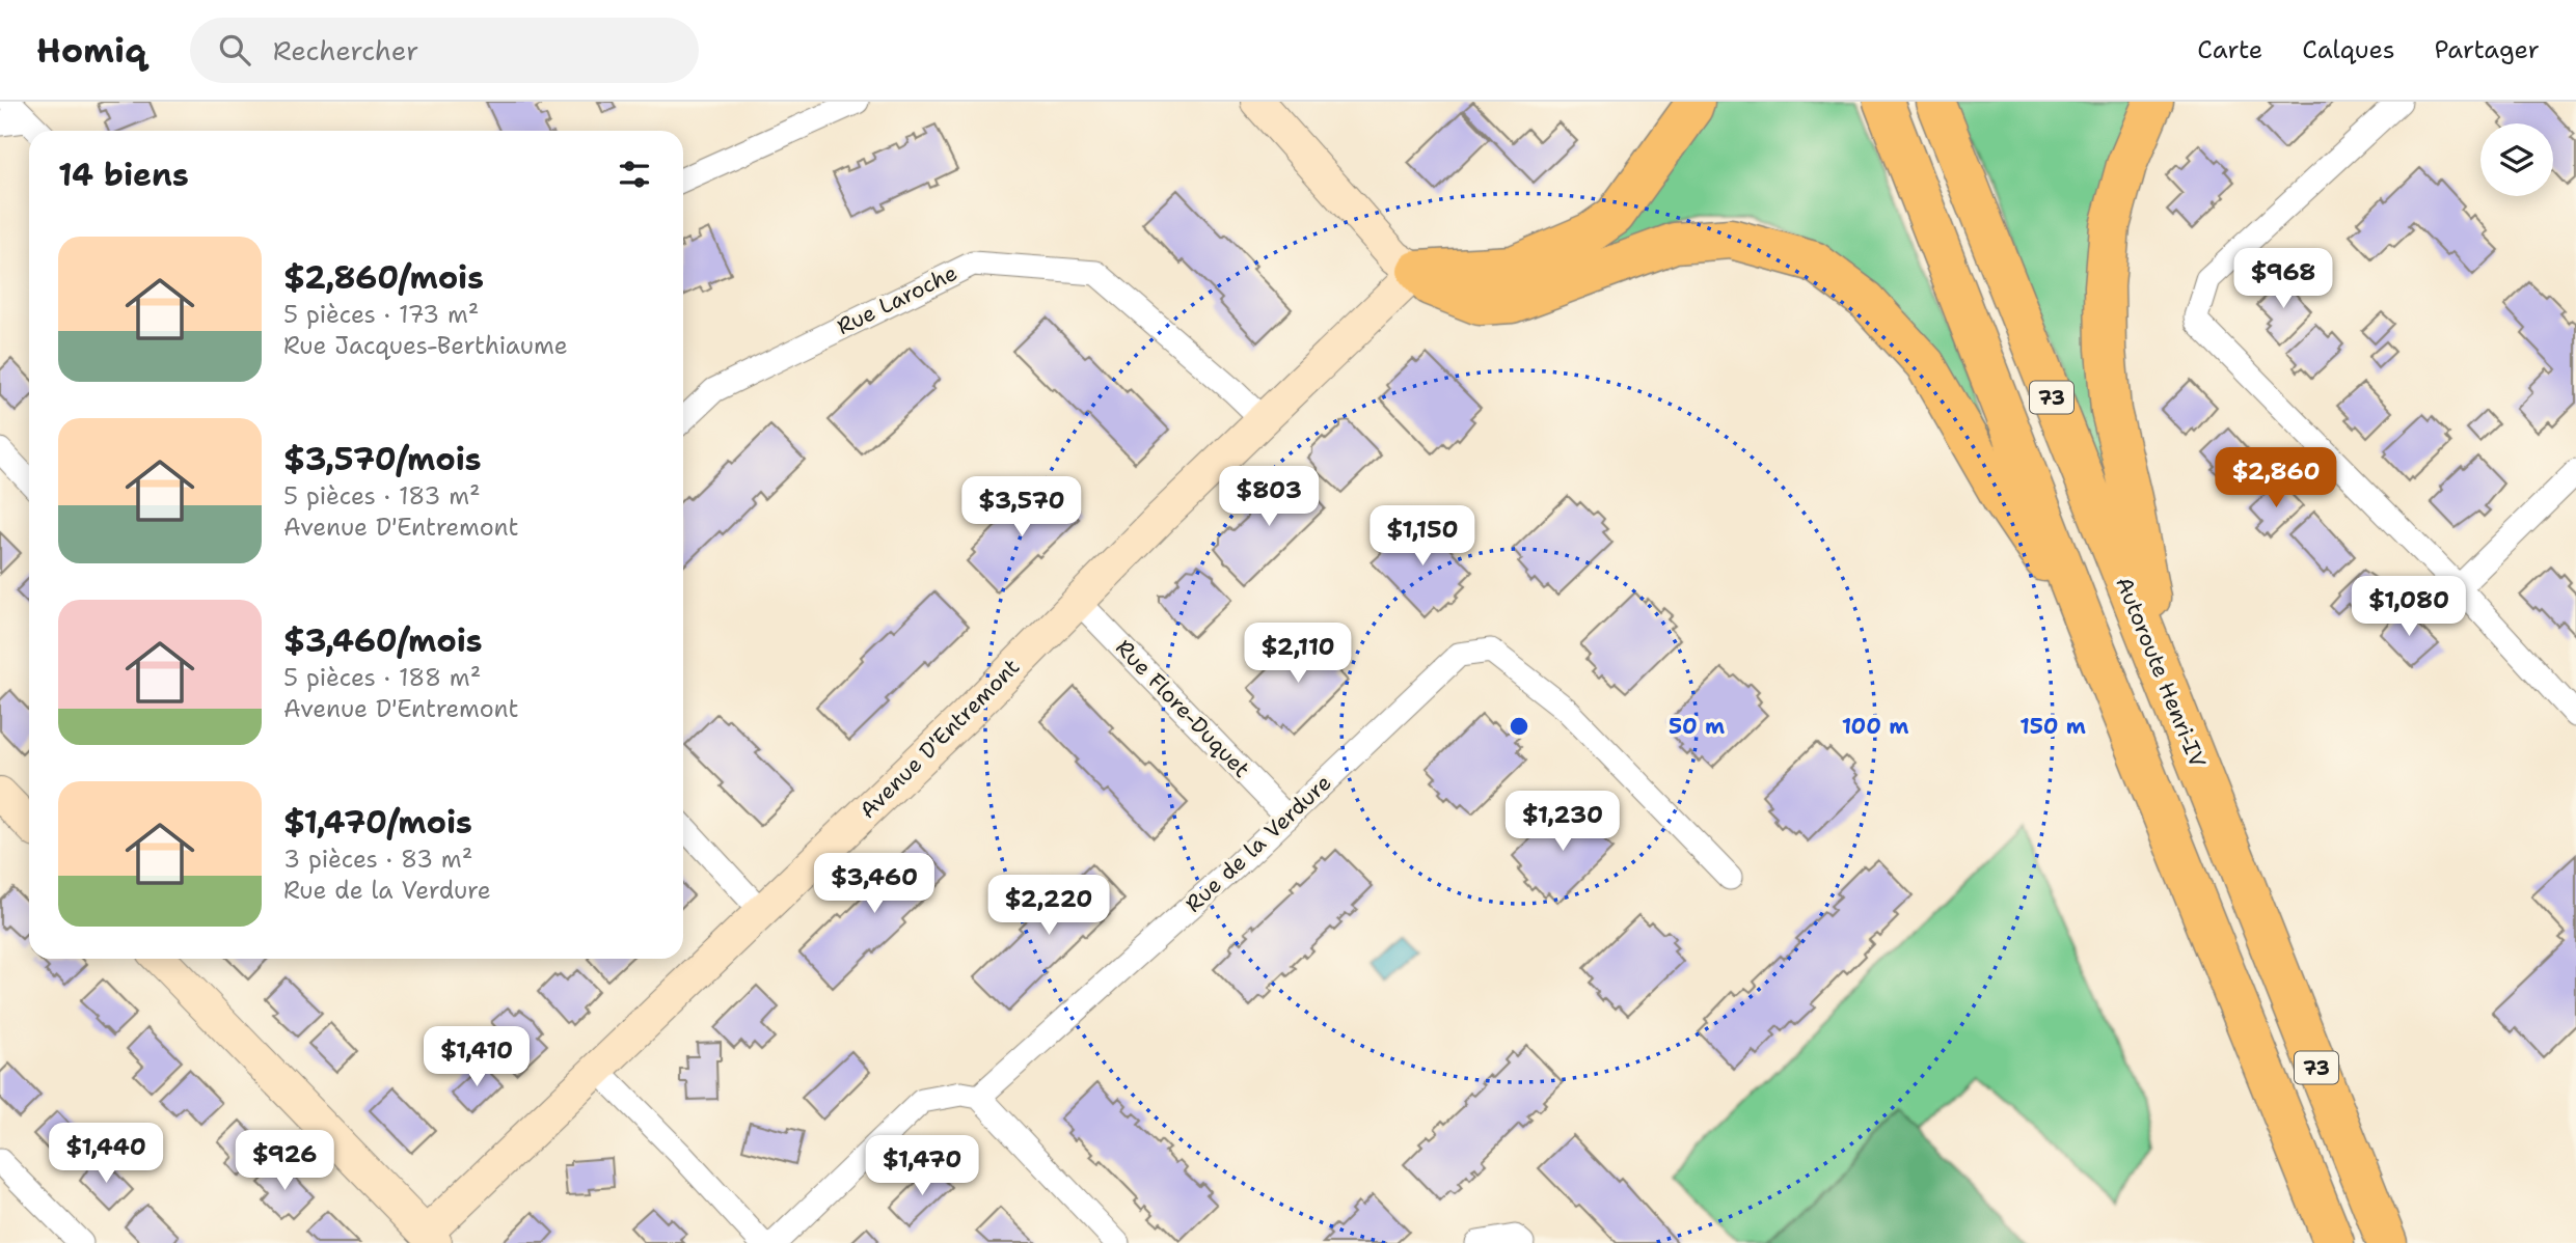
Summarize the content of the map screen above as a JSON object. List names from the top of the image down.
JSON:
{
  "streets": {
    "highway": ["73", "Autoroute Henri-IV"],
    "street": [
      "Rue Laroche",
      "Rue Flore-Duquet",
      "Avenue D'Entremont",
      "Rue de la Verdure"
    ]
  },
  "crossings": [
    ["Rue Laroche", "Avenue D'Entremont"],
    ["Rue Flore-Duquet", "Avenue D'Entremont"],
    ["Rue Flore-Duquet", "Rue de la Verdure"]
  ],
  "page": {
    "header": "Homiq",
    "search": "Rechercher",
    "nav": ["Carte", "Calques", "Partager"],
    "heading": "14 biens",
    "list": [
      {
        "name": "$2,860/mois",
        "note": "5 pièces · 173 m² · Rue Jacques-Berthiaume"
      },
      {
        "name": "$3,570/mois",
        "note": "5 pièces · 183 m² · Avenue D'Entremont"
      },
      {
        "name": "$3,460/mois",
        "note": "5 pièces · 188 m² · Avenue D'Entremont"
      },
      {
        "name": "$1,470/mois",
        "note": "3 pièces · 83 m² · Rue de la Verdure"
      }
    ],
    "price": [
      "$968",
      "$2,860",
      "$803",
      "$3,570",
      "$1,150",
      "$1,080",
      "$2,110",
      "$1,230",
      "$3,460",
      "$2,220",
      "$1,410",
      "$1,440",
      "$926",
      "$1,470"
    ]
  },
  "rings": ["50 m", "100 m", "150 m"]
}
